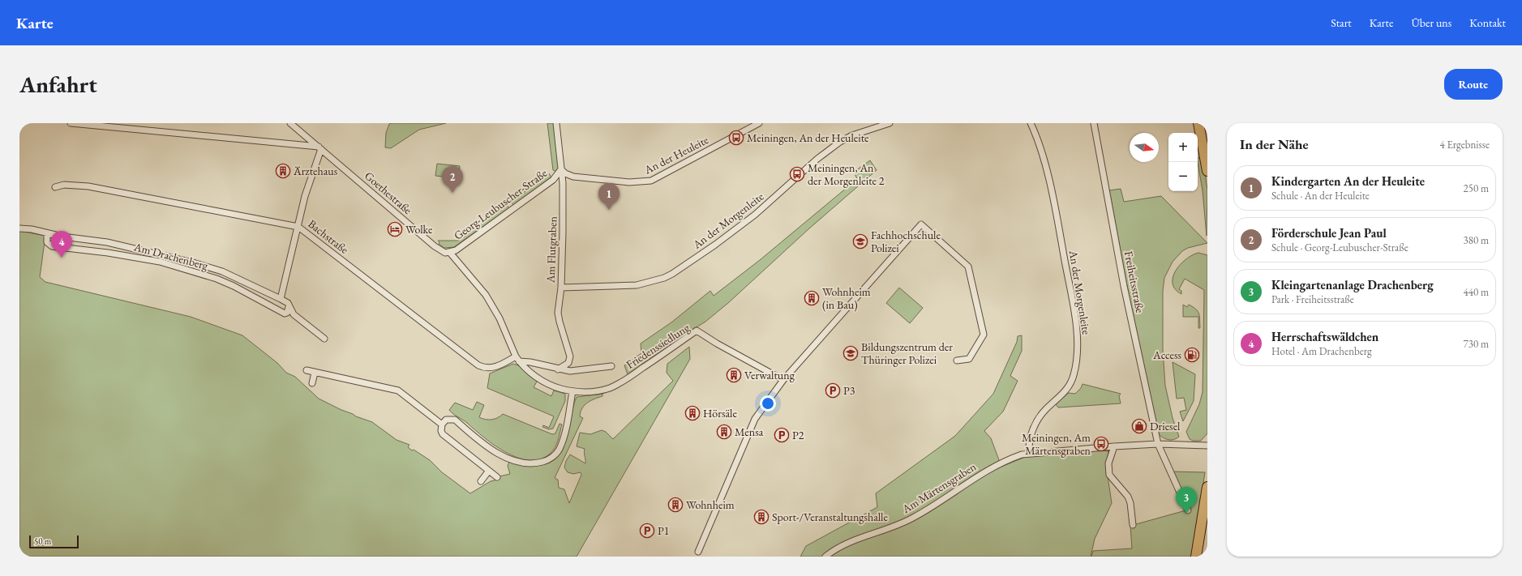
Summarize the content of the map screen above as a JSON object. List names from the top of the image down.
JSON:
{
  "streets": {
    "street": [
      "An der Heuleite",
      "Goethestraße",
      "Georg-Leubuscher-Straße",
      "An der Morgenleite",
      "Bachstraße",
      "Am Flutgraben",
      "Am Drachenberg",
      "Freiheitsstraße",
      "Friedenssiedlung",
      "Am Märtensgraben"
    ]
  },
  "crossings": [
    ["An der Heuleite", "Georg-Leubuscher-Straße"],
    ["An der Heuleite", "Am Flutgraben"],
    ["Goethestraße", "Georg-Leubuscher-Straße"],
    ["Goethestraße", "Bachstraße"],
    ["Goethestraße", "Friedenssiedlung"],
    ["Georg-Leubuscher-Straße", "Am Flutgraben"],
    ["An der Morgenleite", "Am Flutgraben"],
    ["An der Morgenleite", "Am Märtensgraben"]
  ],
  "places": {
    "bus stop": ["Meiningen, An der Heuleite", "Meiningen, An der Morgenleite 2", "Meiningen, Am Märtensgraben"],
    "building": [
      "Ärztehaus",
      "Wohnheim (in Bau)",
      "Verwaltung",
      "Hörsäle",
      "Mensa",
      "Wohnheim",
      "Sport-/Veranstaltungshalle"
    ],
    "hotel": ["Wolke"],
    "school or university": ["Fachhochschule Polizei", "Bildungszentrum der Thüringer Polizei"],
    "fuel station": ["Access"],
    "parking": ["P3", "P2", "P1"],
    "shop": ["Driesel"]
  },
  "scale_bar": "50 m",
  "north": "right",
  "page": {
    "header": "Karte",
    "nav": [
      "Start",
      "Karte",
      "Über uns",
      "Kontakt"
    ],
    "buttons": "Route",
    "title": "Anfahrt",
    "heading": ["In der Nähe", "4 Ergebnisse"],
    "map_buttons": ["+", "−"],
    "list": [
      {
        "mark": "1",
        "name": "Kindergarten An der Heuleite",
        "note": "Schule · An der Heuleite",
        "value": "250 m"
      },
      {
        "mark": "2",
        "name": "Förderschule Jean Paul",
        "note": "Schule · Georg-Leubuscher-Straße",
        "value": "380 m"
      },
      {
        "mark": "3",
        "name": "Kleingartenanlage Drachenberg",
        "note": "Park · Freiheitsstraße",
        "value": "440 m"
      },
      {
        "mark": "4",
        "name": "Herrschaftswäldchen",
        "note": "Hotel · Am Drachenberg",
        "value": "730 m"
      }
    ],
    "pins": [
      "2",
      "1",
      "4",
      "3"
    ],
    "scale": "50 m"
  }
}
